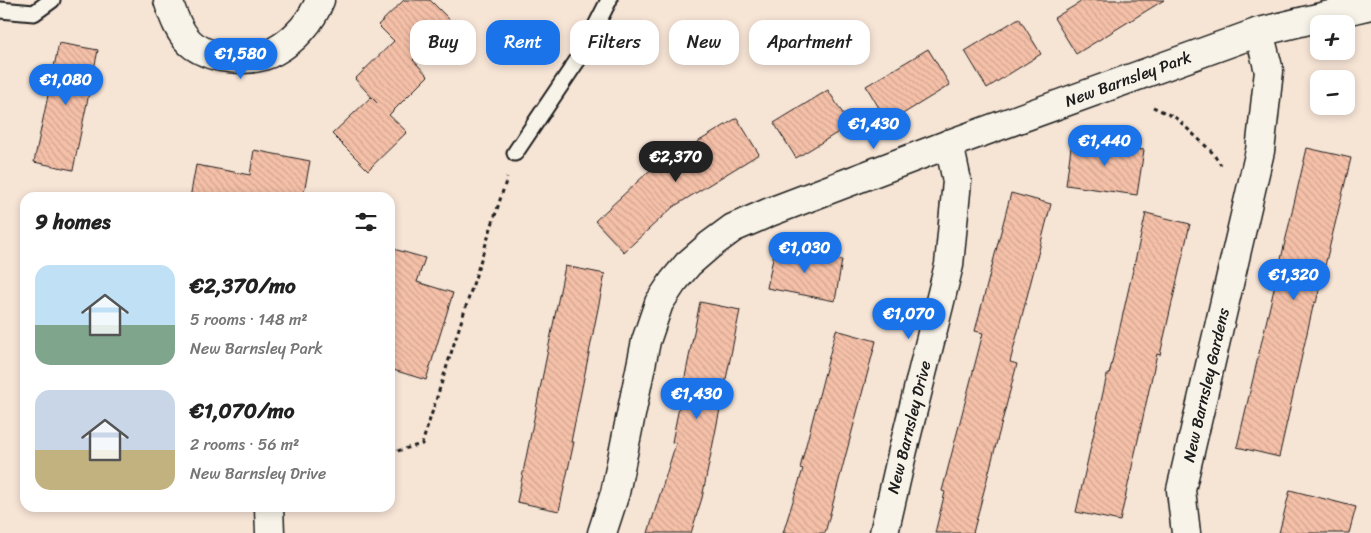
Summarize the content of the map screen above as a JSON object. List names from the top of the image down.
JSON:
{
  "streets": {
    "street": ["New Barnsley Park", "New Barnsley Gardens", "New Barnsley Drive"]
  },
  "crossings": [
    ["New Barnsley Park", "New Barnsley Gardens"],
    ["New Barnsley Park", "New Barnsley Drive"]
  ],
  "page": {
    "map_buttons": ["+", "−"],
    "chip": [
      "Buy",
      "Rent",
      "Filters",
      "New",
      "Apartment"
    ],
    "price": [
      "€1,580",
      "€1,080",
      "€1,430",
      "€1,440",
      "€2,370",
      "€1,030",
      "€1,320",
      "€1,070",
      "€1,430"
    ],
    "heading": "9 homes",
    "list": [
      {
        "name": "€2,370/mo",
        "note": "5 rooms · 148 m² · New Barnsley Park"
      },
      {
        "name": "€1,070/mo",
        "note": "2 rooms · 56 m² · New Barnsley Drive"
      }
    ]
  }
}
